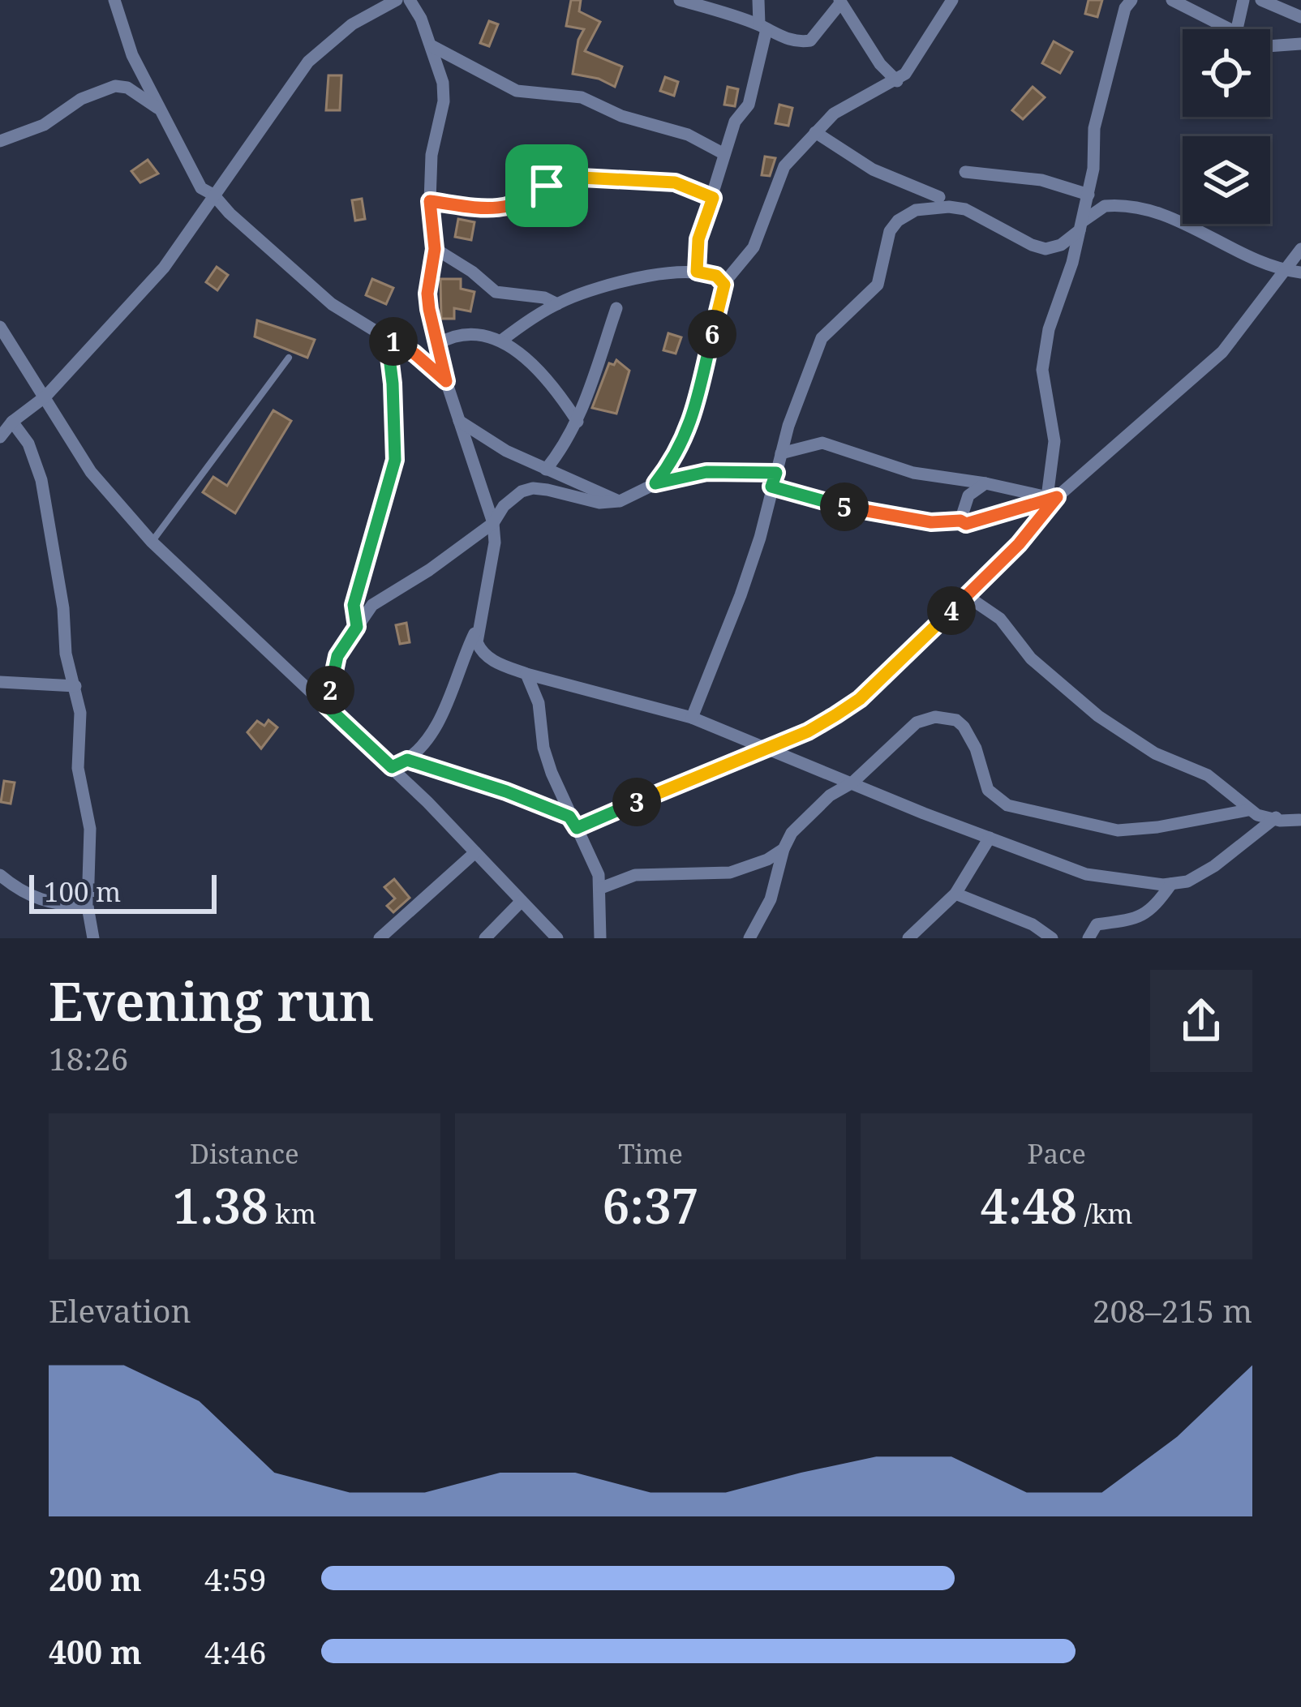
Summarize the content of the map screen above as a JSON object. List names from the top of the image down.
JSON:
{
  "scale_bar": "100 m",
  "page": {
    "pins": [
      "6",
      "1",
      "5",
      "4",
      "2",
      "3"
    ],
    "scale": "100 m",
    "heading": ["Evening run", "18:26"],
    "stats": [
      ["Distance", "1.38 km"],
      ["Time", "6:37"],
      ["Pace", "4:48 /km"]
    ],
    "chart": ["Elevation", "208–215 m"],
    "list": [
      {
        "name": "200 m",
        "note": "4:59"
      },
      {
        "name": "400 m",
        "note": "4:46"
      }
    ]
  }
}
